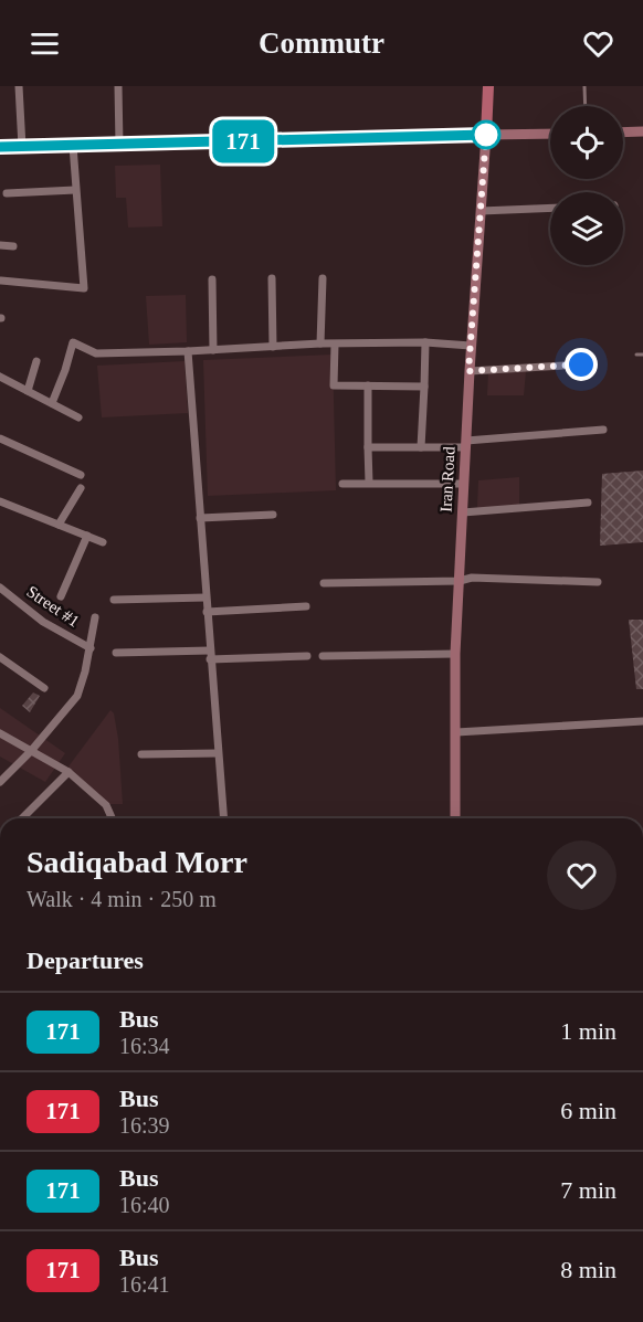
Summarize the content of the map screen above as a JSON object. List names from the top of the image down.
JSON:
{
  "streets": {
    "main road": ["Iran Road"],
    "street": ["Street #1"]
  },
  "lines": ["bus line 171"],
  "page": {
    "header": "Commutr",
    "on_map": "171",
    "heading": [
      ["Sadiqabad Morr", "Walk · 4 min · 250 m"],
      "Departures"
    ],
    "list": [
      {
        "mark": "171",
        "name": "Bus",
        "note": "16:34",
        "value": "1 min"
      },
      {
        "mark": "171",
        "name": "Bus",
        "note": "16:39",
        "value": "6 min"
      },
      {
        "mark": "171",
        "name": "Bus",
        "note": "16:40",
        "value": "7 min"
      },
      {
        "mark": "171",
        "name": "Bus",
        "note": "16:41",
        "value": "8 min"
      }
    ]
  }
}
